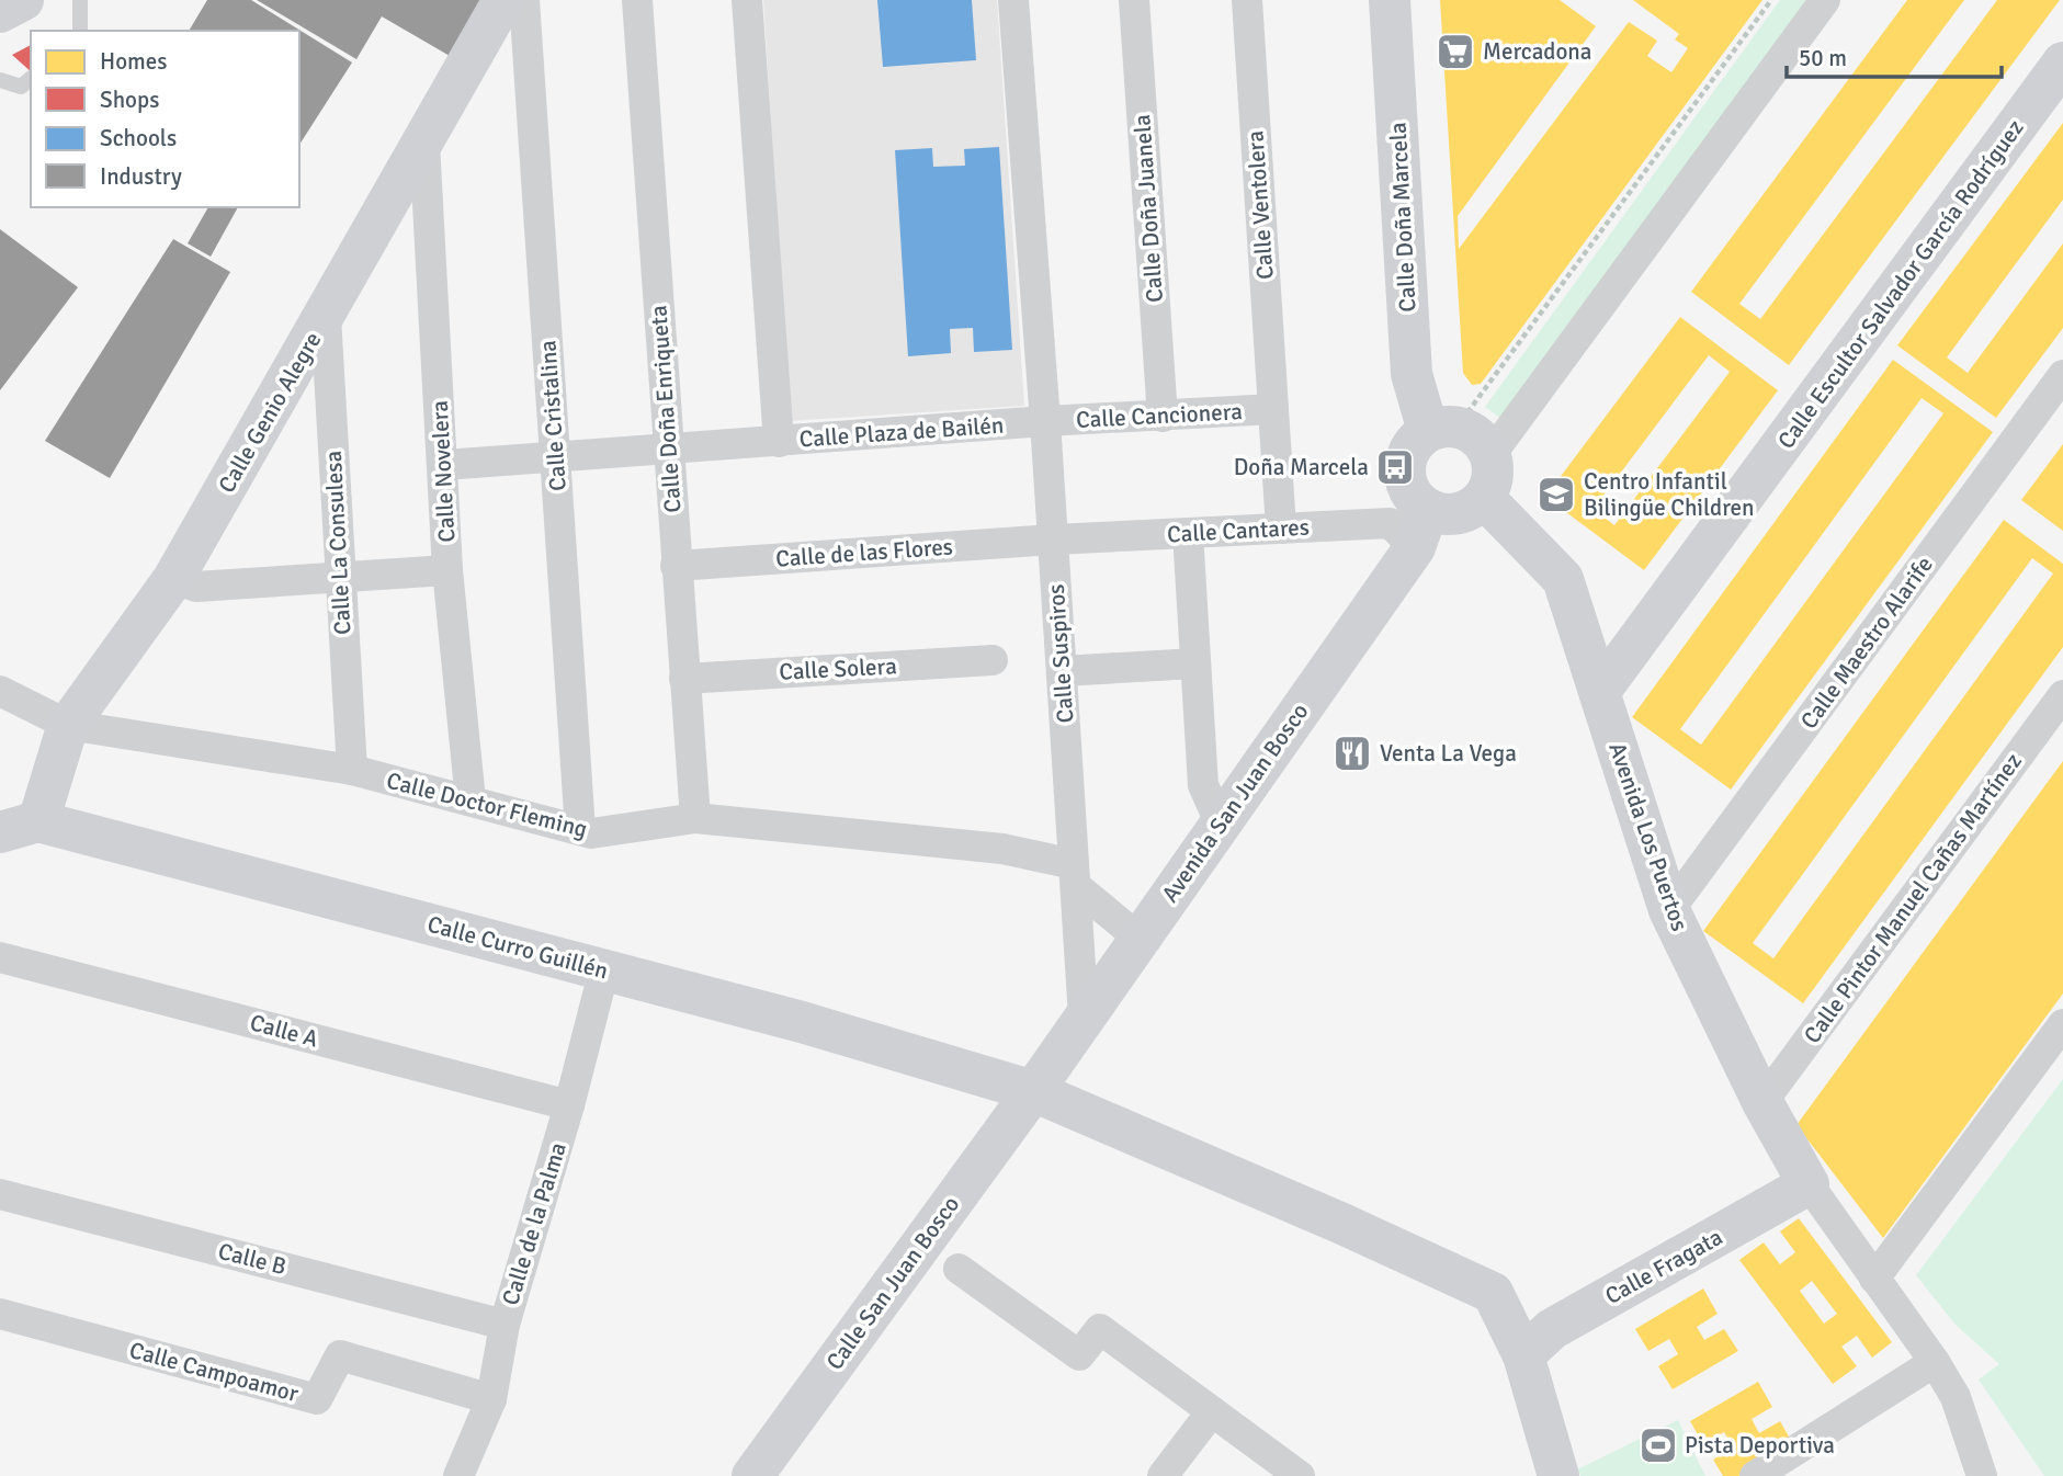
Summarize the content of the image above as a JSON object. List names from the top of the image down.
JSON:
{
  "streets": {
    "street": [
      "Calle Ventolera",
      "Calle Doña Juanela",
      "Calle Doña Marcela",
      "Calle Escultor Salvador García Rodríguez",
      "Calle Doña Enriqueta",
      "Calle Genio Alegre",
      "Calle Cristalina",
      "Calle Cancionera",
      "Calle Plaza de Bailén",
      "Calle Novelera",
      "Calle Cantares",
      "Calle La Consulesa",
      "Calle de las Flores",
      "Calle Maestro Alarife",
      "Calle Suspiros",
      "Calle Solera",
      "Avenida San Juan Bosco",
      "Calle Doctor Fleming",
      "Avenida Los Puertos",
      "Calle Pintor Manuel Cañas Martínez",
      "Calle Curro Guillén",
      "Calle A",
      "Calle de la Palma",
      "Calle B",
      "Calle Fragata",
      "Calle San Juan Bosco",
      "Calle Campoamor"
    ]
  },
  "crossings": [
    ["Calle Ventolera", "Calle Cancionera"],
    ["Calle Ventolera", "Calle Cantares"],
    ["Calle Doña Juanela", "Calle Cancionera"],
    ["Calle Doña Marcela", "Calle Cantares"],
    ["Calle Doña Marcela", "Avenida San Juan Bosco"],
    ["Calle Doña Marcela", "Avenida Los Puertos"],
    ["Calle Escultor Salvador García Rodríguez", "Avenida Los Puertos"],
    ["Calle Doña Enriqueta", "Calle de las Flores"],
    ["Calle Doña Enriqueta", "Calle Solera"],
    ["Calle Doña Enriqueta", "Calle Doctor Fleming"],
    ["Calle Genio Alegre", "Calle Novelera"],
    ["Calle Genio Alegre", "Calle La Consulesa"],
    ["Calle Genio Alegre", "Calle Doctor Fleming"],
    ["Calle Genio Alegre", "Calle Curro Guillén"],
    ["Calle Cristalina", "Calle Doctor Fleming"],
    ["Calle Cancionera", "Calle Plaza de Bailén"],
    ["Calle Cancionera", "Calle Suspiros"],
    ["Calle Plaza de Bailén", "Calle Suspiros"],
    ["Calle Novelera", "Calle Doctor Fleming"],
    ["Calle Cantares", "Calle de las Flores"],
    ["Calle Cantares", "Calle Suspiros"],
    ["Calle Cantares", "Avenida San Juan Bosco"],
    ["Calle Cantares", "Avenida Los Puertos"],
    ["Calle La Consulesa", "Calle Doctor Fleming"],
    ["Calle de las Flores", "Calle Suspiros"],
    ["Calle Maestro Alarife", "Avenida Los Puertos"],
    ["Calle Suspiros", "Avenida San Juan Bosco"],
    ["Calle Suspiros", "Calle Doctor Fleming"],
    ["Avenida San Juan Bosco", "Avenida Los Puertos"],
    ["Avenida San Juan Bosco", "Calle Curro Guillén"],
    ["Avenida San Juan Bosco", "Calle San Juan Bosco"],
    ["Avenida Los Puertos", "Calle Pintor Manuel Cañas Martínez"],
    ["Avenida Los Puertos", "Calle Fragata"],
    ["Calle Curro Guillén", "Calle de la Palma"],
    ["Calle Curro Guillén", "Calle Fragata"],
    ["Calle Curro Guillén", "Calle San Juan Bosco"],
    ["Calle A", "Calle de la Palma"],
    ["Calle de la Palma", "Calle B"],
    ["Calle de la Palma", "Calle Campoamor"]
  ],
  "places": {
    "supermarket": ["Mercadona"],
    "bus stop": ["Doña Marcela"],
    "school or university": ["Centro Infantil Bilingüe Children"],
    "restaurant": ["Venta La Vega"],
    "sports": ["Pista Deportiva"]
  },
  "legend": [
    "Homes",
    "Shops",
    "Schools",
    "Industry"
  ],
  "scale_bar": "50 m"
}
